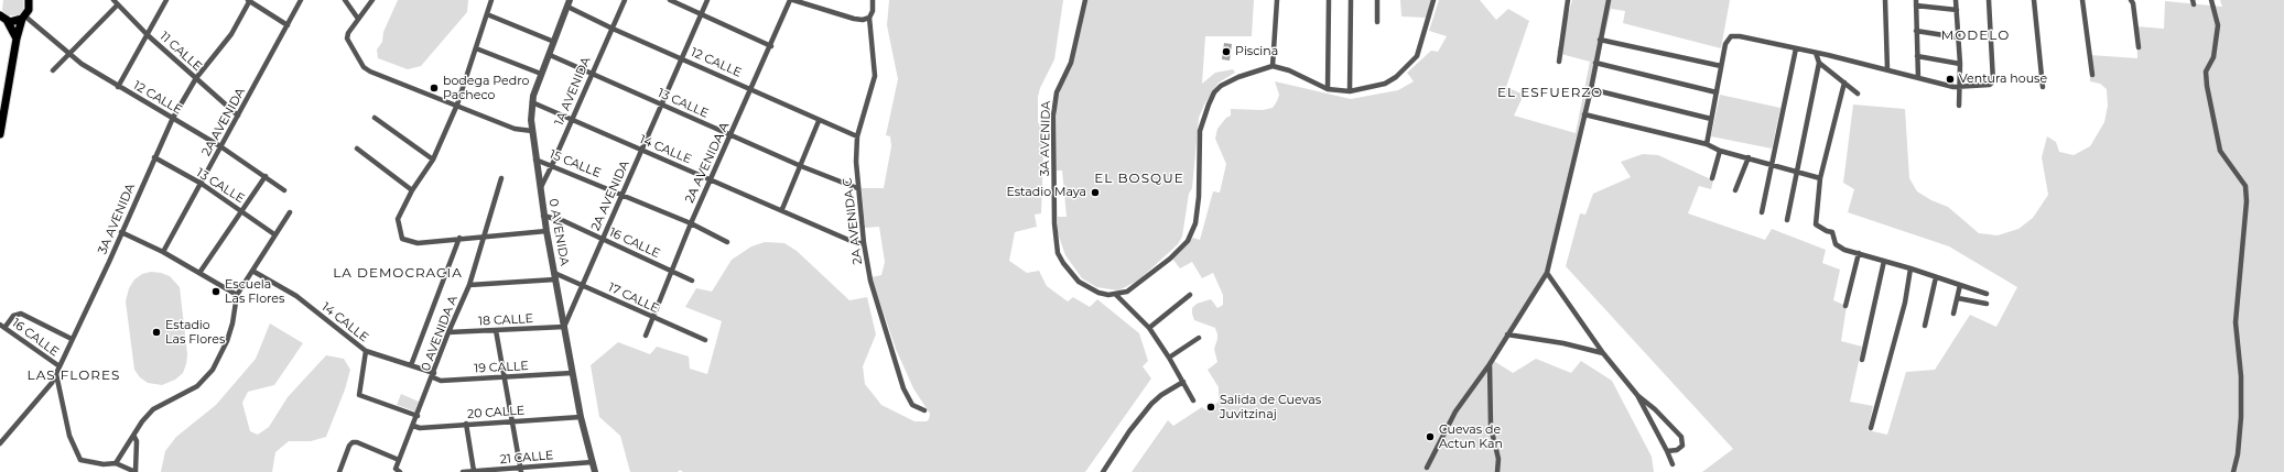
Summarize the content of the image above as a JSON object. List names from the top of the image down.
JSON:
{
  "streets": {
    "street": [
      "11 CALLE",
      "12 CALLE",
      "1A AVENIDA",
      "13 CALLE",
      "2A AVENIDA",
      "3A AVENIDA",
      "14 CALLE",
      "2A AVENIDA A",
      "15 CALLE",
      "2A AVENIDA C",
      "0 AVENIDA",
      "16 CALLE",
      "17 CALLE",
      "18 CALLE",
      "0 AVENIDA A",
      "19 CALLE",
      "20 CALLE",
      "21 CALLE"
    ]
  },
  "crossings": [
    ["11 CALLE", "2A AVENIDA"],
    ["11 CALLE", "3A AVENIDA"],
    ["12 CALLE", "1A AVENIDA"],
    ["12 CALLE", "2A AVENIDA"],
    ["12 CALLE", "3A AVENIDA"],
    ["12 CALLE", "2A AVENIDA A"],
    ["12 CALLE", "2A AVENIDA C"],
    ["12 CALLE", "0 AVENIDA"],
    ["1A AVENIDA", "13 CALLE"],
    ["1A AVENIDA", "14 CALLE"],
    ["1A AVENIDA", "15 CALLE"],
    ["1A AVENIDA", "0 AVENIDA"],
    ["13 CALLE", "2A AVENIDA"],
    ["13 CALLE", "3A AVENIDA"],
    ["13 CALLE", "2A AVENIDA A"],
    ["13 CALLE", "2A AVENIDA C"],
    ["13 CALLE", "0 AVENIDA"],
    ["2A AVENIDA", "14 CALLE"],
    ["2A AVENIDA", "15 CALLE"],
    ["2A AVENIDA", "0 AVENIDA"],
    ["2A AVENIDA", "16 CALLE"],
    ["2A AVENIDA", "17 CALLE"],
    ["2A AVENIDA", "18 CALLE"],
    ["3A AVENIDA", "16 CALLE"],
    ["14 CALLE", "2A AVENIDA A"],
    ["14 CALLE", "2A AVENIDA C"],
    ["14 CALLE", "0 AVENIDA"],
    ["14 CALLE", "0 AVENIDA A"],
    ["14 CALLE", "19 CALLE"],
    ["2A AVENIDA A", "15 CALLE"],
    ["2A AVENIDA A", "16 CALLE"],
    ["2A AVENIDA A", "17 CALLE"],
    ["15 CALLE", "0 AVENIDA"],
    ["0 AVENIDA", "16 CALLE"],
    ["0 AVENIDA", "17 CALLE"],
    ["0 AVENIDA", "18 CALLE"],
    ["0 AVENIDA", "19 CALLE"],
    ["0 AVENIDA", "20 CALLE"],
    ["0 AVENIDA", "21 CALLE"],
    ["17 CALLE", "0 AVENIDA A"],
    ["18 CALLE", "0 AVENIDA A"],
    ["0 AVENIDA A", "19 CALLE"],
    ["0 AVENIDA A", "20 CALLE"]
  ],
  "districts": [
    "MODELO",
    "EL ESFUERZO",
    "EL BOSQUE",
    "LA DEMOCRACIA",
    "LAS FLORES"
  ],
  "places": [
    "Piscina",
    "Ventura house",
    "bodega Pedro Pacheco",
    "Estadio Maya",
    "Escuela Las Flores",
    "Estadio Las Flores",
    "Salida de Cuevas Juvitzinaj",
    "Cuevas de Actun Kan"
  ]
}
